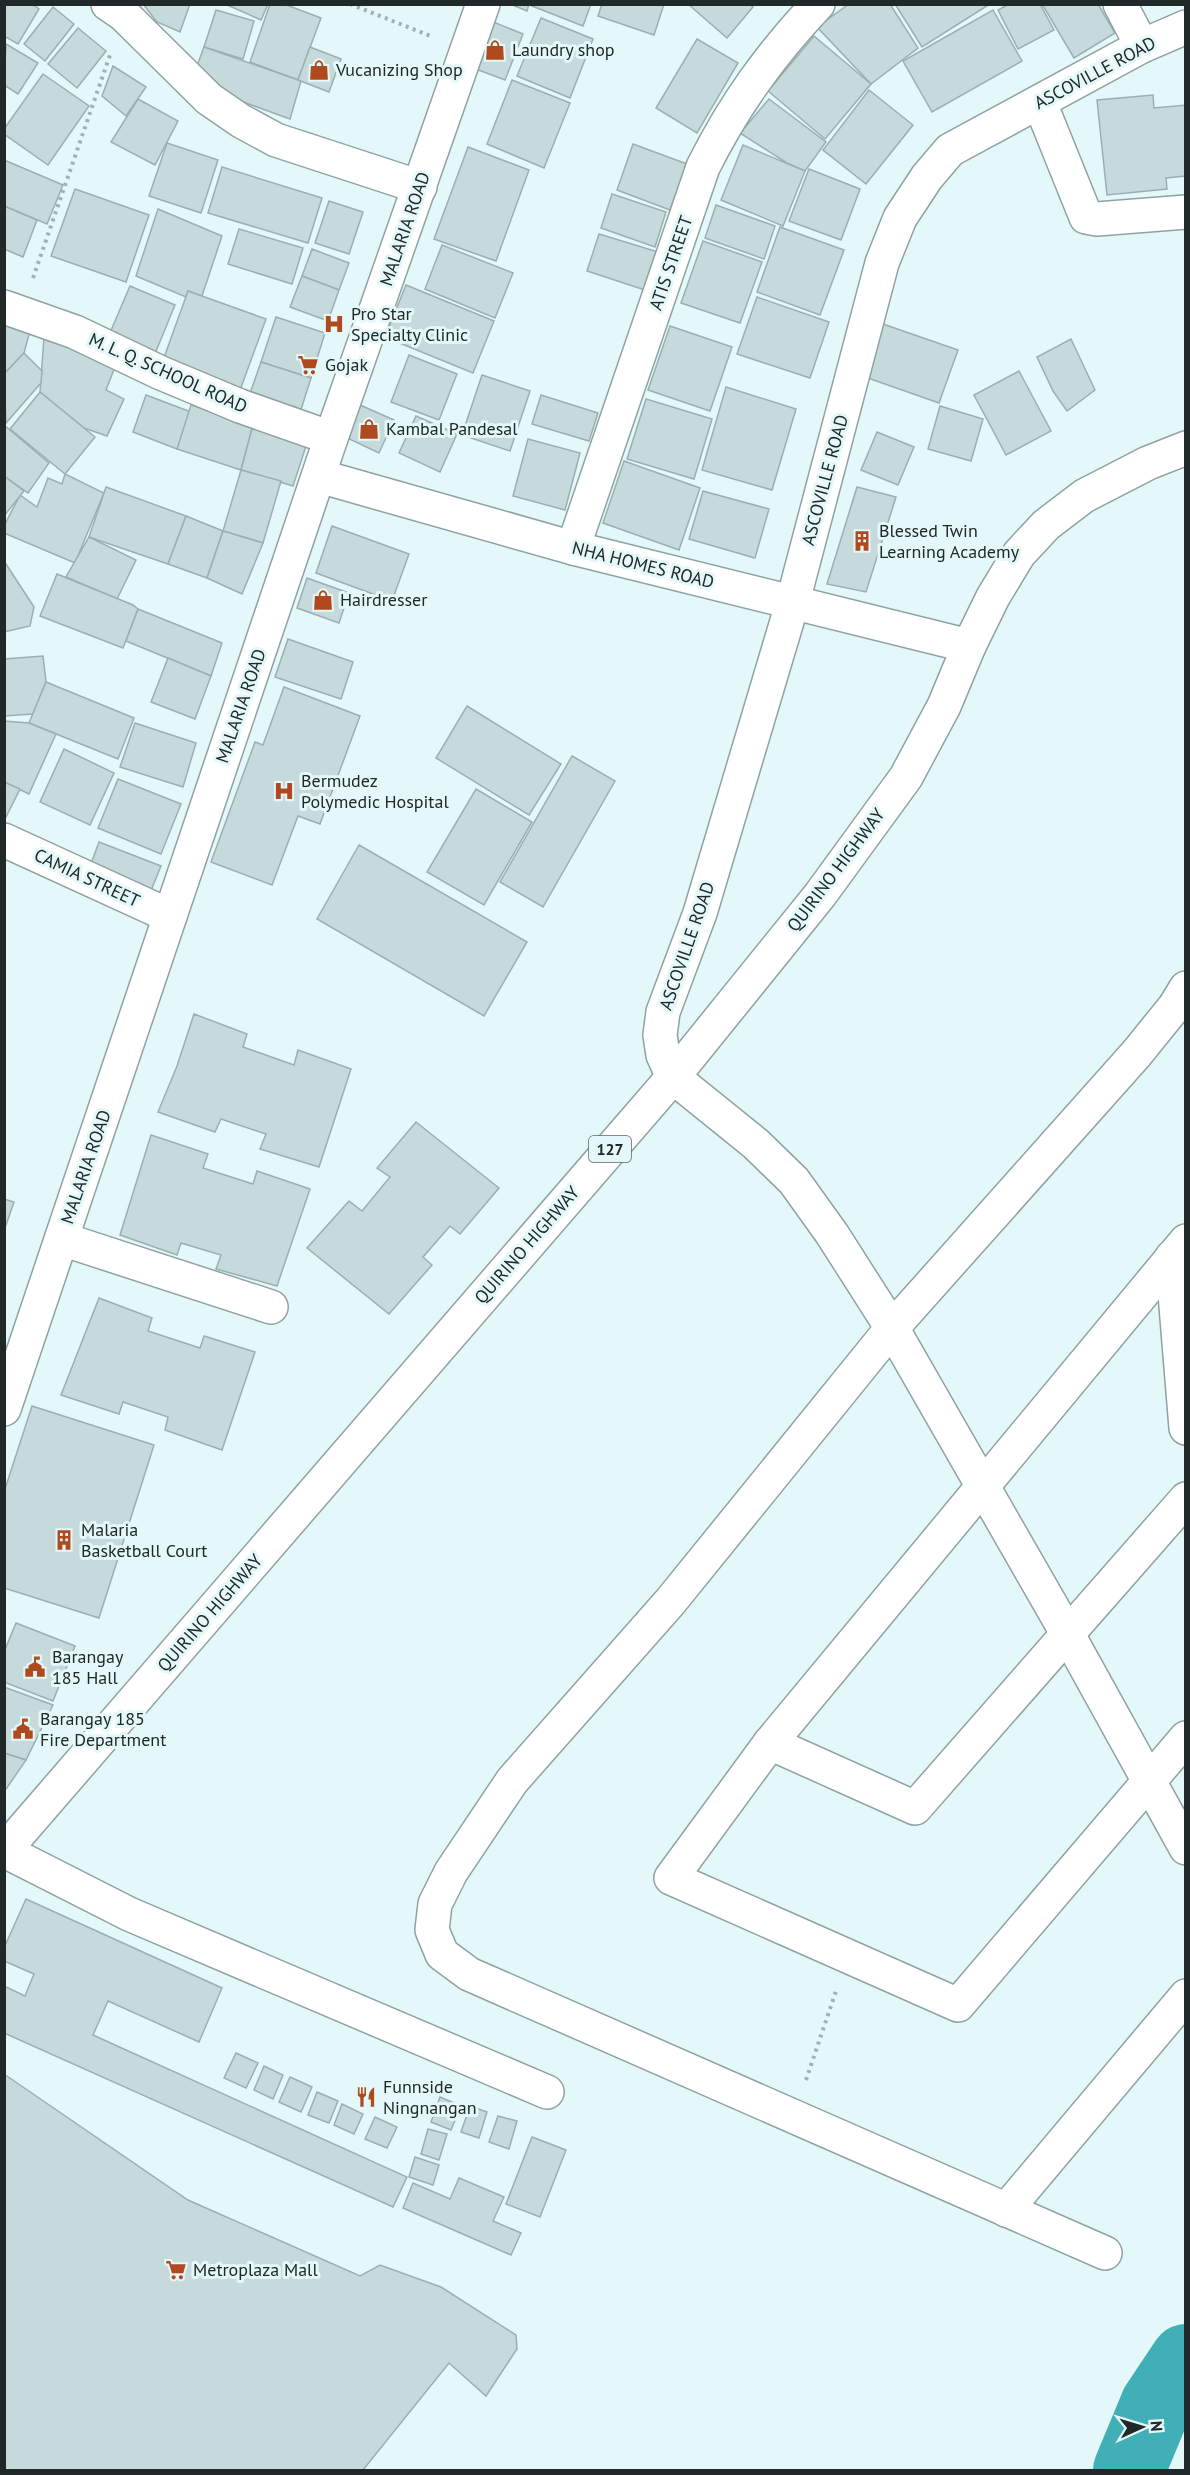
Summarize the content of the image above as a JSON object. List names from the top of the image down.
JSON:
{
  "streets": {
    "street": [
      "ASCOVILLE ROAD",
      "MALARIA ROAD",
      "ATIS STREET",
      "M. L. Q. SCHOOL ROAD",
      "NHA HOMES ROAD",
      "QUIRINO HIGHWAY",
      "CAMIA STREET",
      "127"
    ]
  },
  "crossings": [
    ["ASCOVILLE ROAD", "NHA HOMES ROAD"],
    ["ASCOVILLE ROAD", "QUIRINO HIGHWAY"],
    ["MALARIA ROAD", "M. L. Q. SCHOOL ROAD"],
    ["MALARIA ROAD", "NHA HOMES ROAD"],
    ["MALARIA ROAD", "CAMIA STREET"],
    ["ATIS STREET", "NHA HOMES ROAD"],
    ["NHA HOMES ROAD", "QUIRINO HIGHWAY"]
  ],
  "places": {
    "shop": [
      "Laundry shop",
      "Vucanizing Shop",
      "Kambal Pandesal",
      "Hairdresser"
    ],
    "hospital": ["Pro Star Specialty Clinic", "Bermudez Polymedic Hospital"],
    "supermarket": ["Gojak", "Metroplaza Mall"],
    "building": ["Blessed Twin Learning Academy", "Malaria Basketball Court"],
    "public building": ["Barangay 185 Hall", "Barangay 185 Fire Department"],
    "restaurant": ["Funnside Ningnangan"]
  },
  "north": "right"
}
